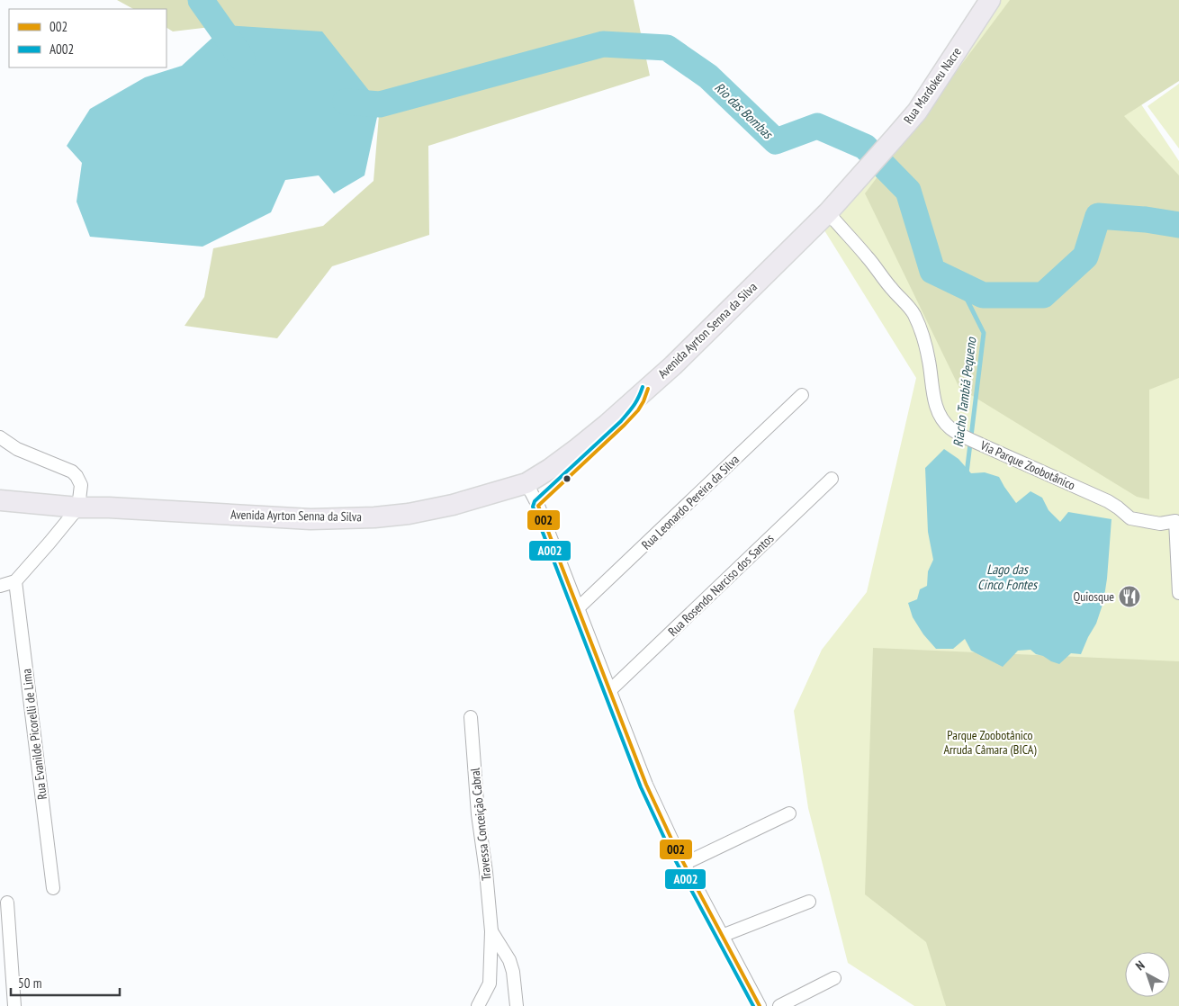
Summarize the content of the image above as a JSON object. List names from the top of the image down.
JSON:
{
  "streets": {
    "main road": ["Rua Mardokeu Nacre", "Avenida Ayrton Senna da Silva"],
    "street": [
      "Via Parque Zoobotânico",
      "Rua Leonardo Pereira da Silva",
      "Rua Rosendo Narciso dos Santos",
      "Rua Evanilde Picorelli de Lima",
      "Travessa Conceição Cabral"
    ]
  },
  "crossings": [
    ["Rua Mardokeu Nacre", "Avenida Ayrton Senna da Silva"],
    ["Avenida Ayrton Senna da Silva", "Via Parque Zoobotânico"]
  ],
  "water": ["Rio das Bombas", "Riacho Tambiá Pequeno", "Lago das Cinco Fontes"],
  "parks": ["Parque Zoobotânico Arruda Câmara (BICA)"],
  "places": {
    "restaurant": ["Quiosque"]
  },
  "lines": ["transit line A002", "transit line 002"],
  "legend": ["002", "A002"],
  "scale_bar": "50 m",
  "north": "top left"
}
